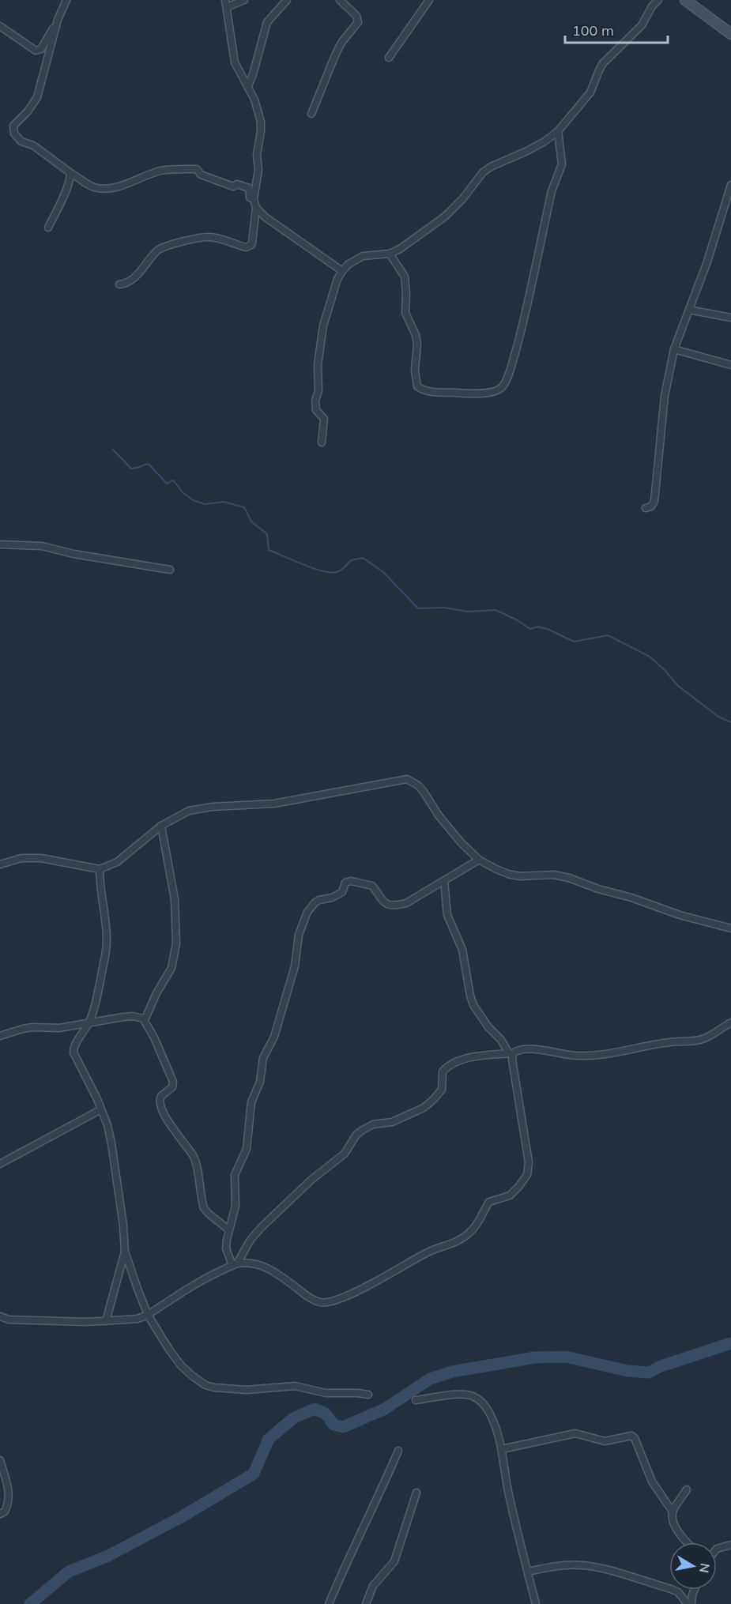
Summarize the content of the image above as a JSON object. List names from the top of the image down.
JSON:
{
  "scale_bar": "100 m",
  "north": "right"
}
